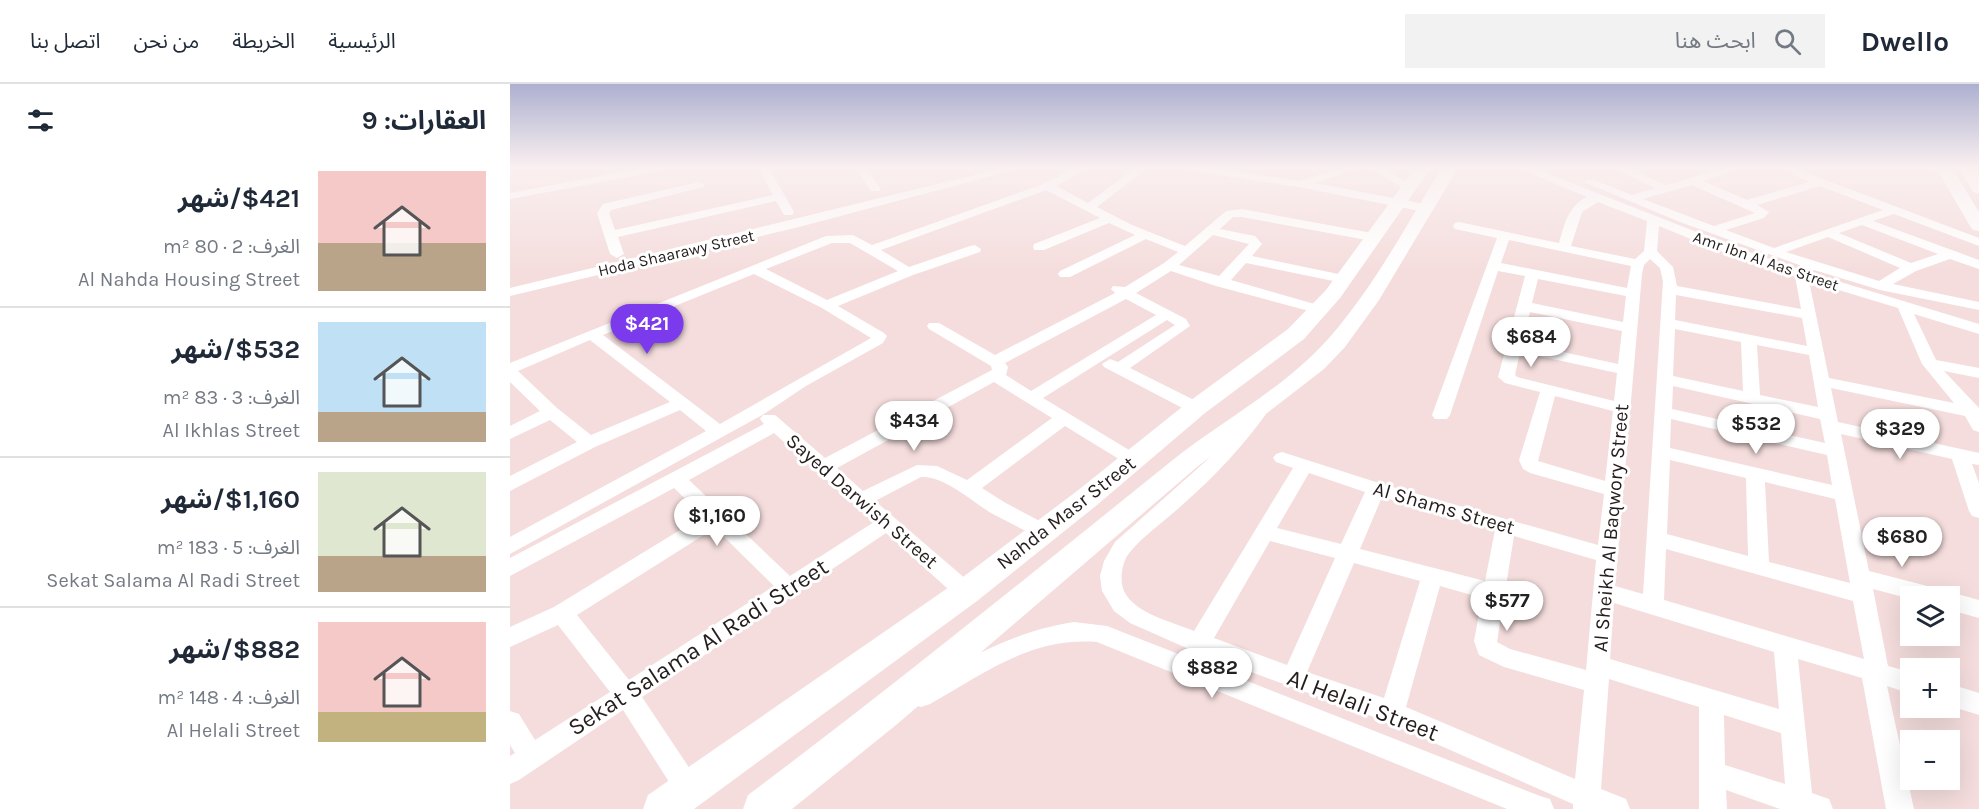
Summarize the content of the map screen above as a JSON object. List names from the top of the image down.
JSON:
{
  "streets": {
    "street": [
      "Hoda Shaarawy Street",
      "Amr Ibn Al Aas Street",
      "Sayed Darwish Street",
      "Al Shams Street",
      "Nahda Masr Street",
      "Al Sheikh Al Baqwory Street",
      "Sekat Salama Al Radi Street",
      "Al Helali Street"
    ]
  },
  "crossings": [
    ["Amr Ibn Al Aas Street", "Al Sheikh Al Baqwory Street"],
    ["Sayed Darwish Street", "Nahda Masr Street"],
    ["Sayed Darwish Street", "Sekat Salama Al Radi Street"],
    ["Al Shams Street", "Al Sheikh Al Baqwory Street"],
    ["Nahda Masr Street", "Al Helali Street"],
    ["Al Sheikh Al Baqwory Street", "Al Helali Street"]
  ],
  "page": {
    "header": "Dwello",
    "search": "ابحث هنا",
    "nav": [
      "الرئيسية",
      "الخريطة",
      "من نحن",
      "اتصل بنا"
    ],
    "heading": "العقارات: 9",
    "list": [
      {
        "name": "$421/شهر",
        "note": "الغرف: 2 · 80 m² · Al Nahda Housing Street"
      },
      {
        "name": "$532/شهر",
        "note": "الغرف: 3 · 83 m² · Al Ikhlas Street"
      },
      {
        "name": "$1,160/شهر",
        "note": "الغرف: 5 · 183 m² · Sekat Salama Al Radi Street"
      },
      {
        "name": "$882/شهر",
        "note": "الغرف: 4 · 148 m² · Al Helali Street"
      }
    ],
    "price": [
      "$421",
      "$684",
      "$434",
      "$532",
      "$329",
      "$1,160",
      "$680",
      "$577",
      "$882"
    ],
    "map_buttons": ["+", "−"]
  }
}
